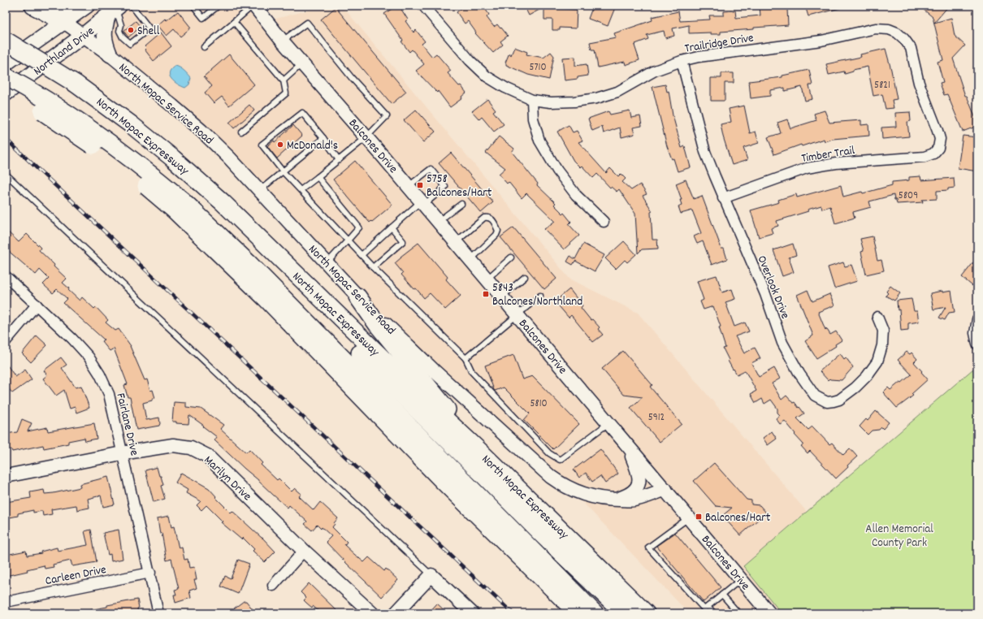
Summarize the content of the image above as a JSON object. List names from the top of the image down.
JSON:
{
  "streets": {
    "highway": ["North Mopac Expressway"],
    "main road": ["Northland Drive"],
    "street": [
      "Trailridge Drive",
      "North Mopac Service Road",
      "Balcones Drive",
      "Timber Trail",
      "Overlook Drive",
      "Fairlane Drive",
      "Marilyn Drive",
      "Carleen Drive"
    ]
  },
  "crossings": [
    ["Trailridge Drive", "Timber Trail"],
    ["Trailridge Drive", "Overlook Drive"],
    ["Northland Drive", "North Mopac Service Road"],
    ["North Mopac Service Road", "Balcones Drive"],
    ["Timber Trail", "Overlook Drive"],
    ["Fairlane Drive", "Marilyn Drive"],
    ["Fairlane Drive", "Carleen Drive"]
  ],
  "parks": ["Allen Memorial County Park"],
  "places": {
    "other": ["Shell", "McDonald's"],
    "transit": ["5758 Balcones/Hart", "5843 Balcones/Northland", "Balcones/Hart"]
  },
  "house_numbers": [
    "5710",
    "5821",
    "5809",
    "5810",
    "5912"
  ]
}
